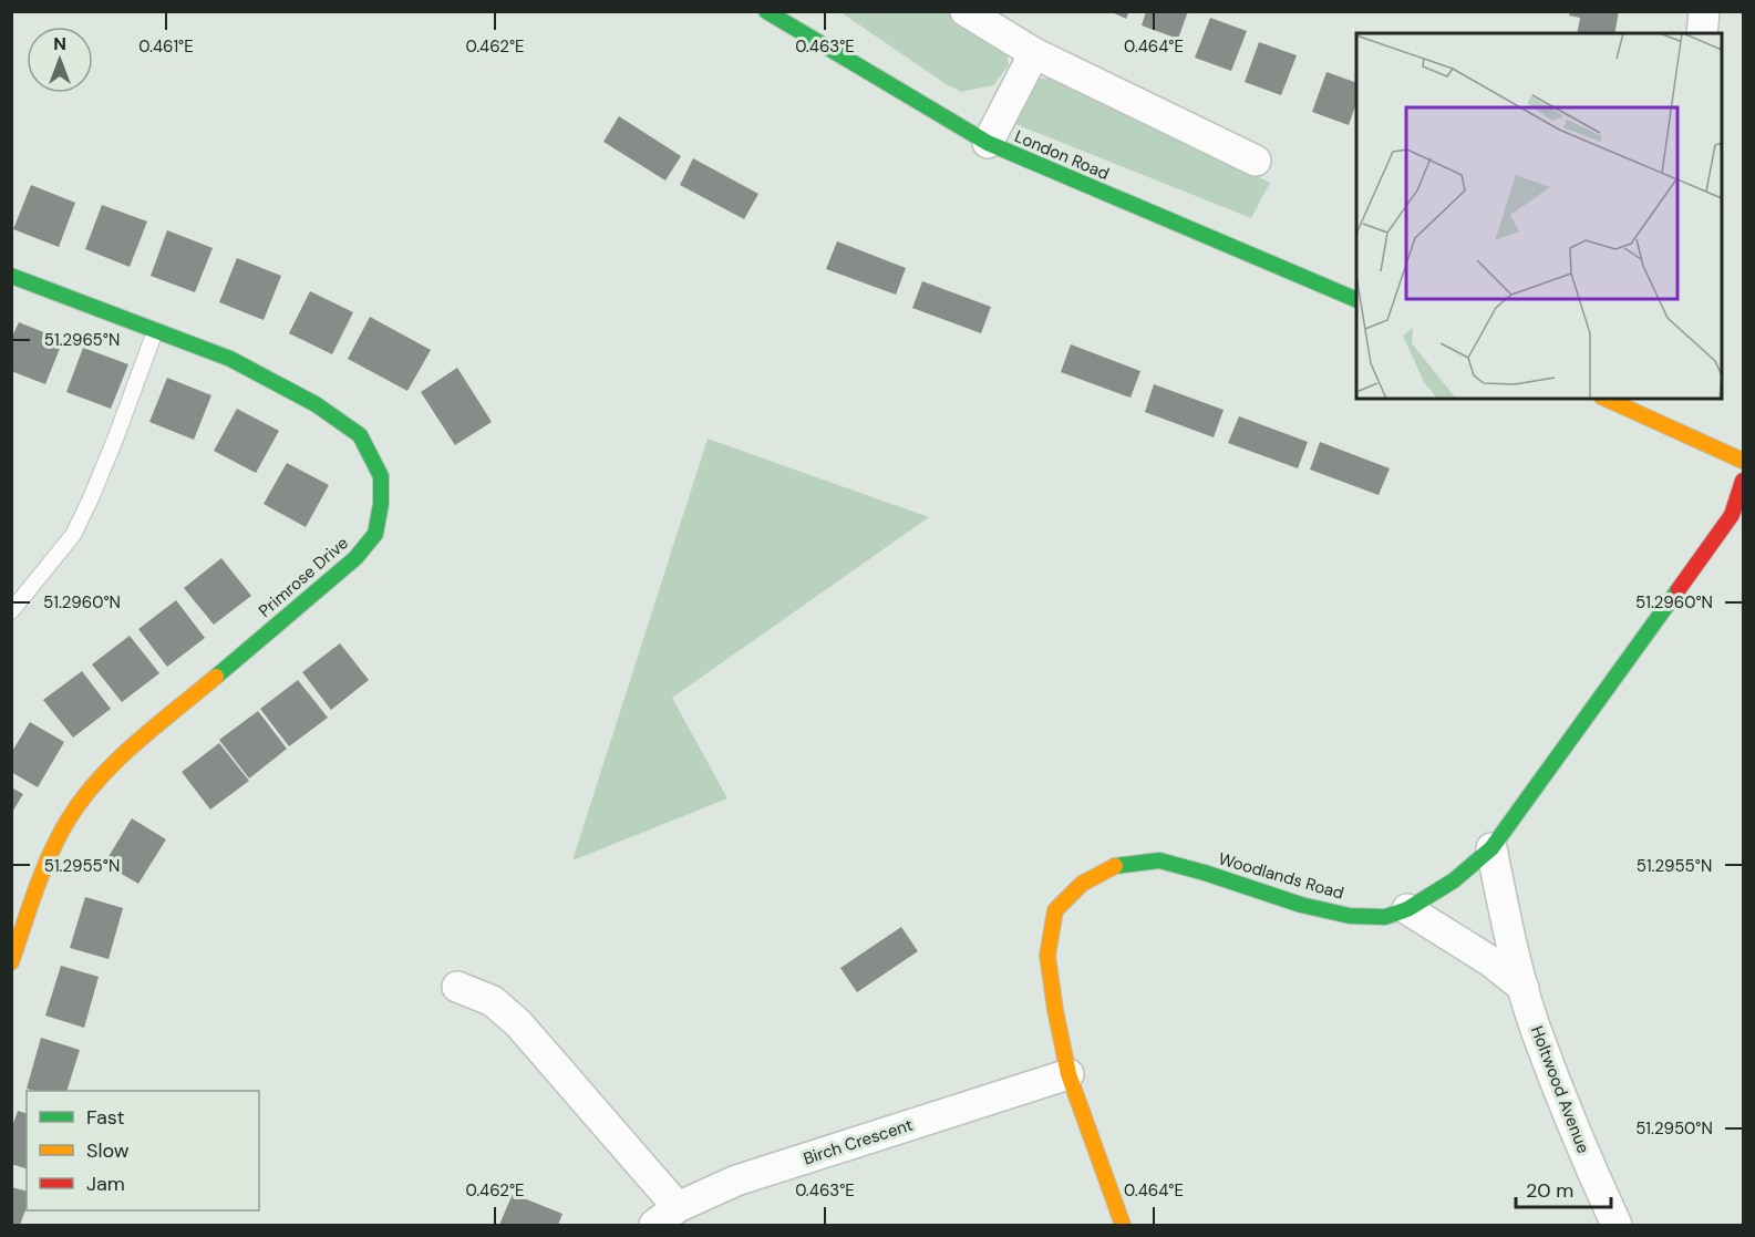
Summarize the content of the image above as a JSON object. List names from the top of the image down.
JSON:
{
  "streets": {
    "street": [
      "London Road",
      "Primrose Drive",
      "Woodlands Road",
      "Holtwood Avenue",
      "Birch Crescent"
    ]
  },
  "crossings": [
    ["Woodlands Road", "Holtwood Avenue"],
    ["Woodlands Road", "Birch Crescent"]
  ],
  "legend": ["Fast", "Slow", "Jam"],
  "scale_bar": "20 m",
  "north": "top",
  "coordinates": [
    "0.461°E",
    "0.462°E",
    "0.463°E",
    "0.464°E",
    "51.2965°N",
    "51.2960°N",
    "51.2955°N",
    "51.2950°N"
  ]
}
